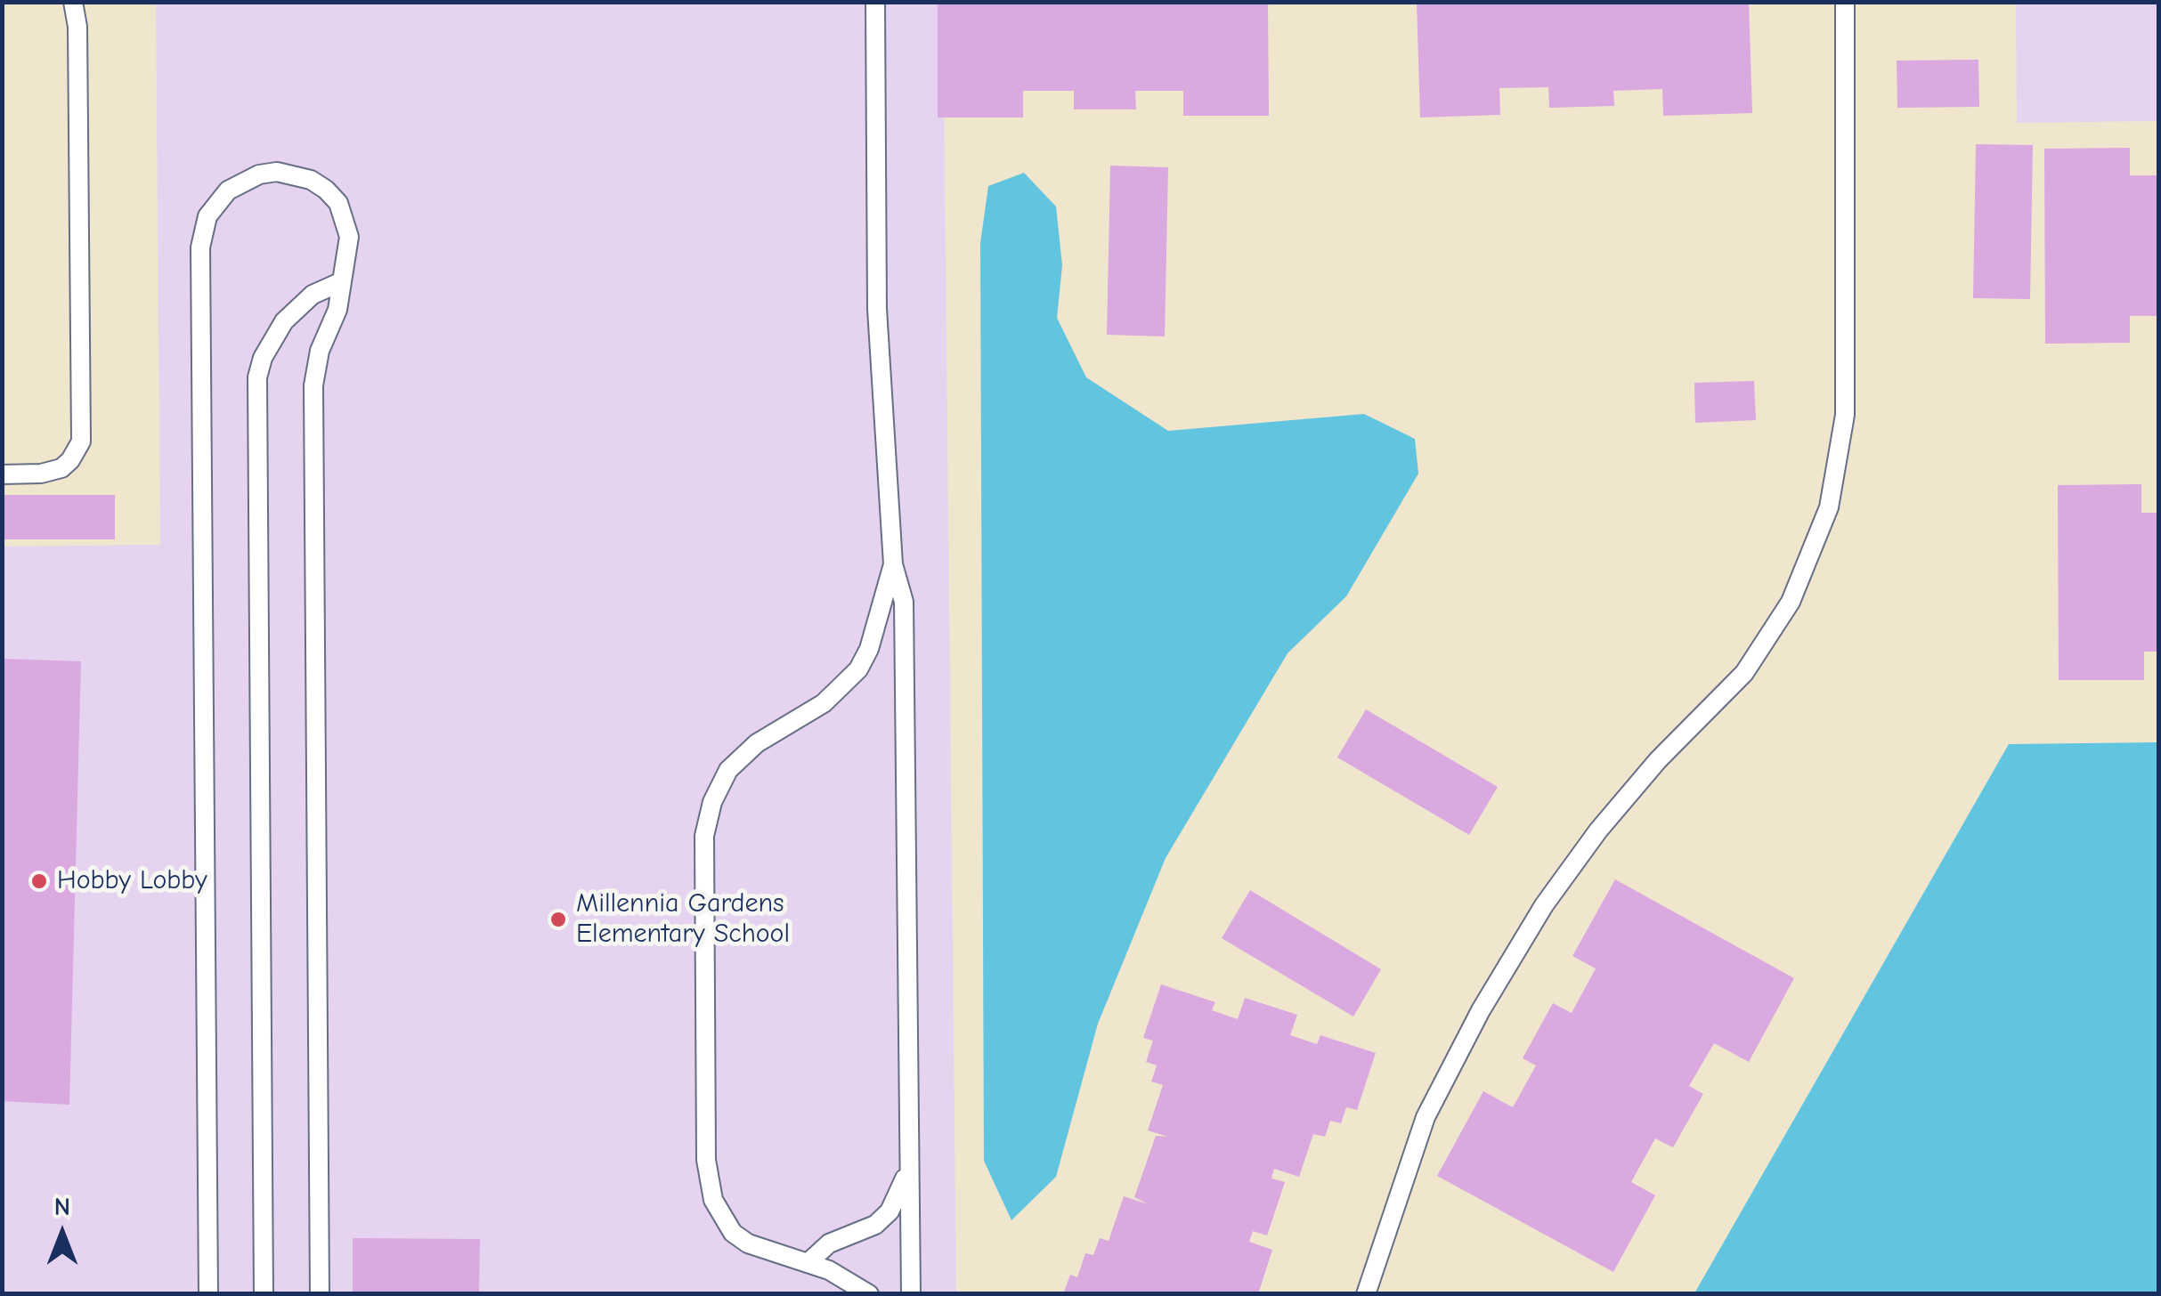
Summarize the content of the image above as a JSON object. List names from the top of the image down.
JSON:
{
  "places": ["Hobby Lobby", "Millennia Gardens Elementary School"],
  "north": "top"
}
